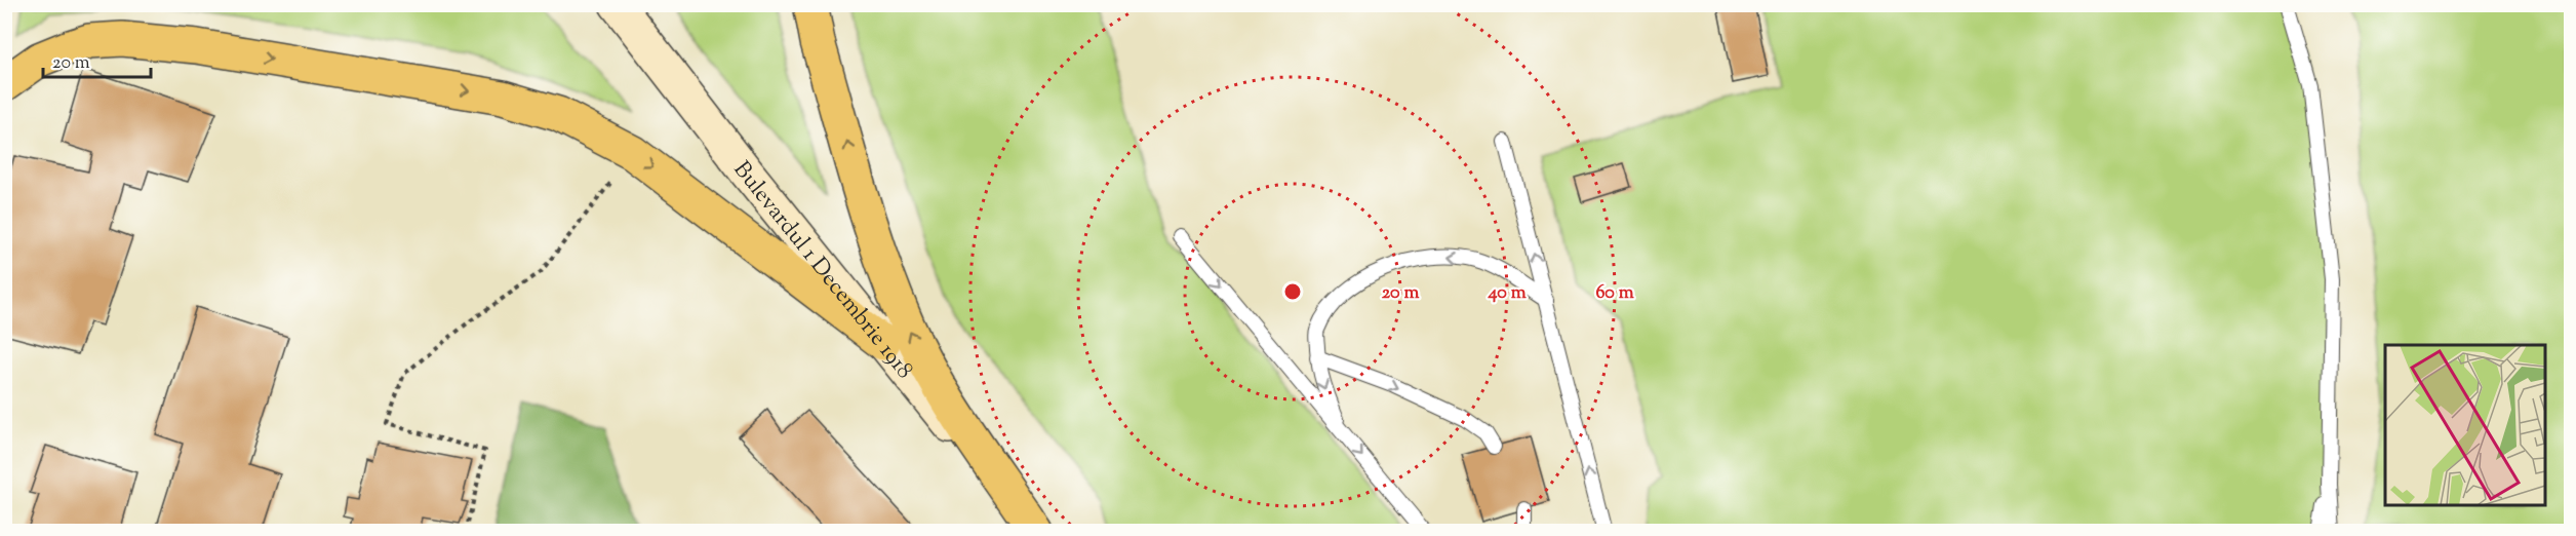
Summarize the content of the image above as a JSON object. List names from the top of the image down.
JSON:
{
  "streets": {
    "main road": ["Bulevardul 1 Decembrie 1918"]
  },
  "scale_bar": "20 m",
  "rings": ["20 m", "40 m", "60 m"]
}
